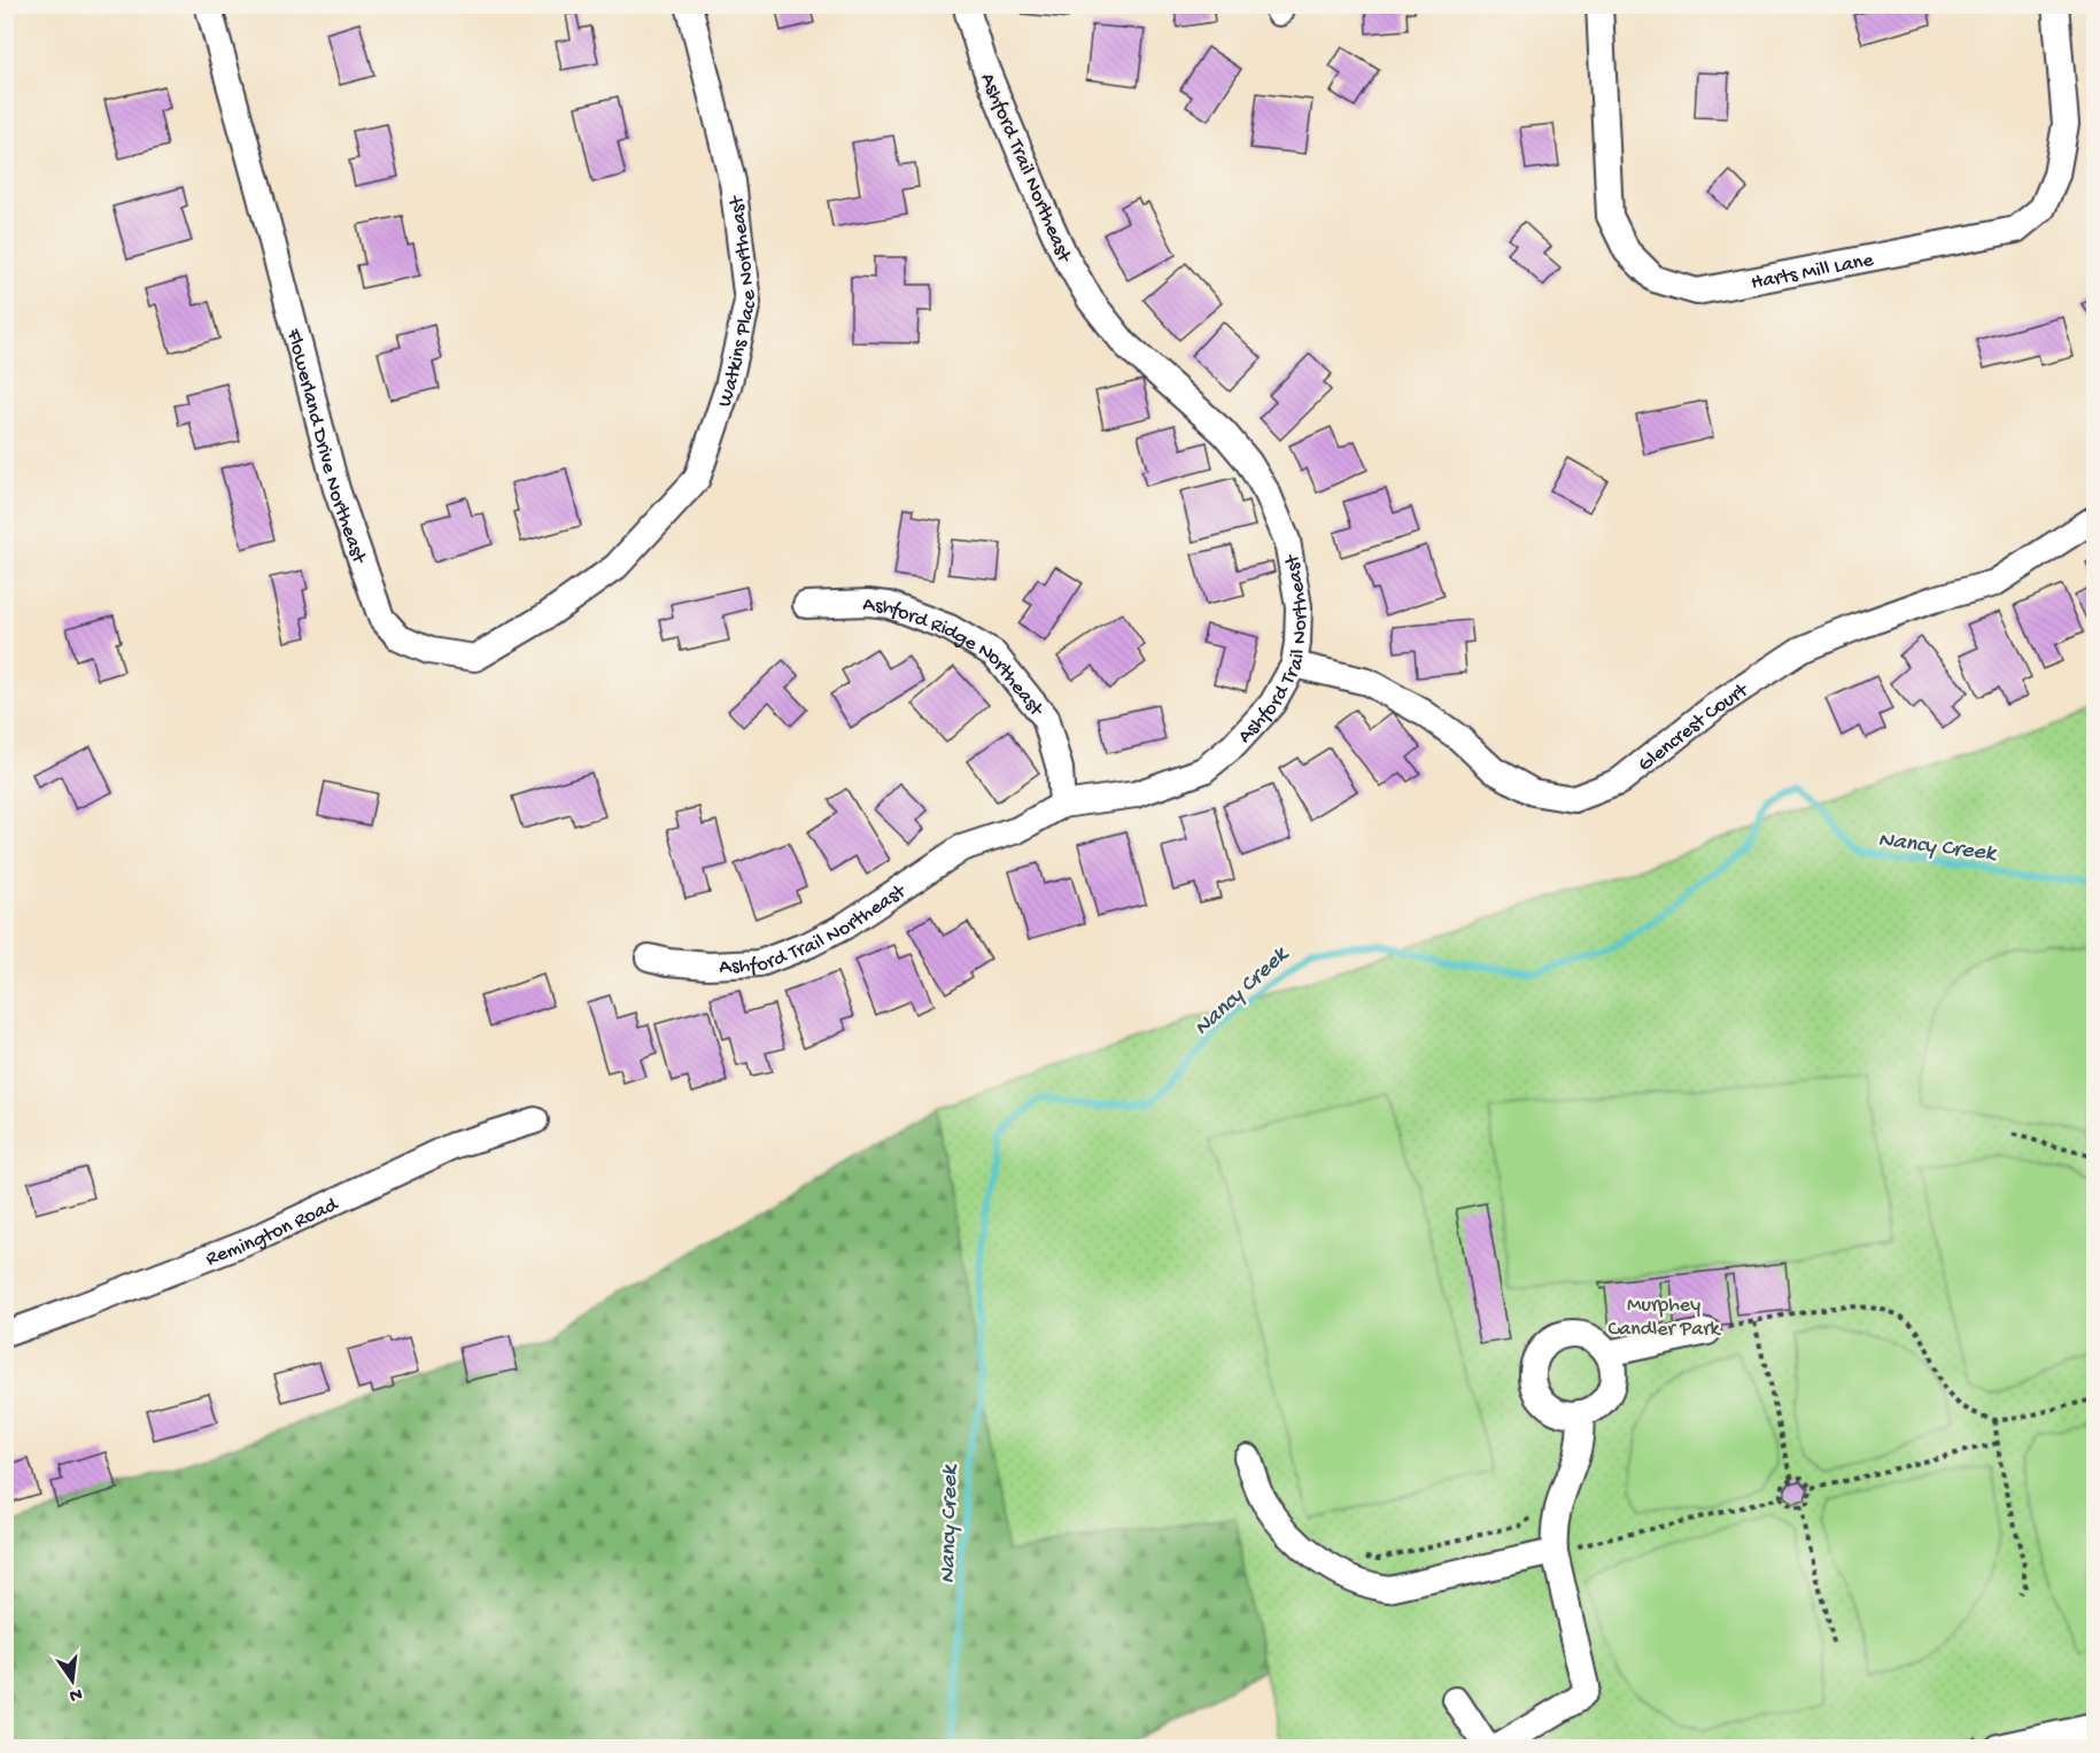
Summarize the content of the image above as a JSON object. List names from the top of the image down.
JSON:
{
  "streets": {
    "street": [
      "Ashford Trail Northeast",
      "Harts Mill Lane",
      "Watkins Place Northeast",
      "Flowerland Drive Northeast",
      "Ashford Ridge Northeast",
      "Glencrest Court",
      "Remington Road"
    ]
  },
  "crossings": [
    ["Ashford Trail Northeast", "Ashford Ridge Northeast"],
    ["Ashford Trail Northeast", "Glencrest Court"],
    ["Watkins Place Northeast", "Flowerland Drive Northeast"]
  ],
  "water": ["Nancy Creek"],
  "parks": ["Murphey Candler Park"],
  "north": "bottom"
}
